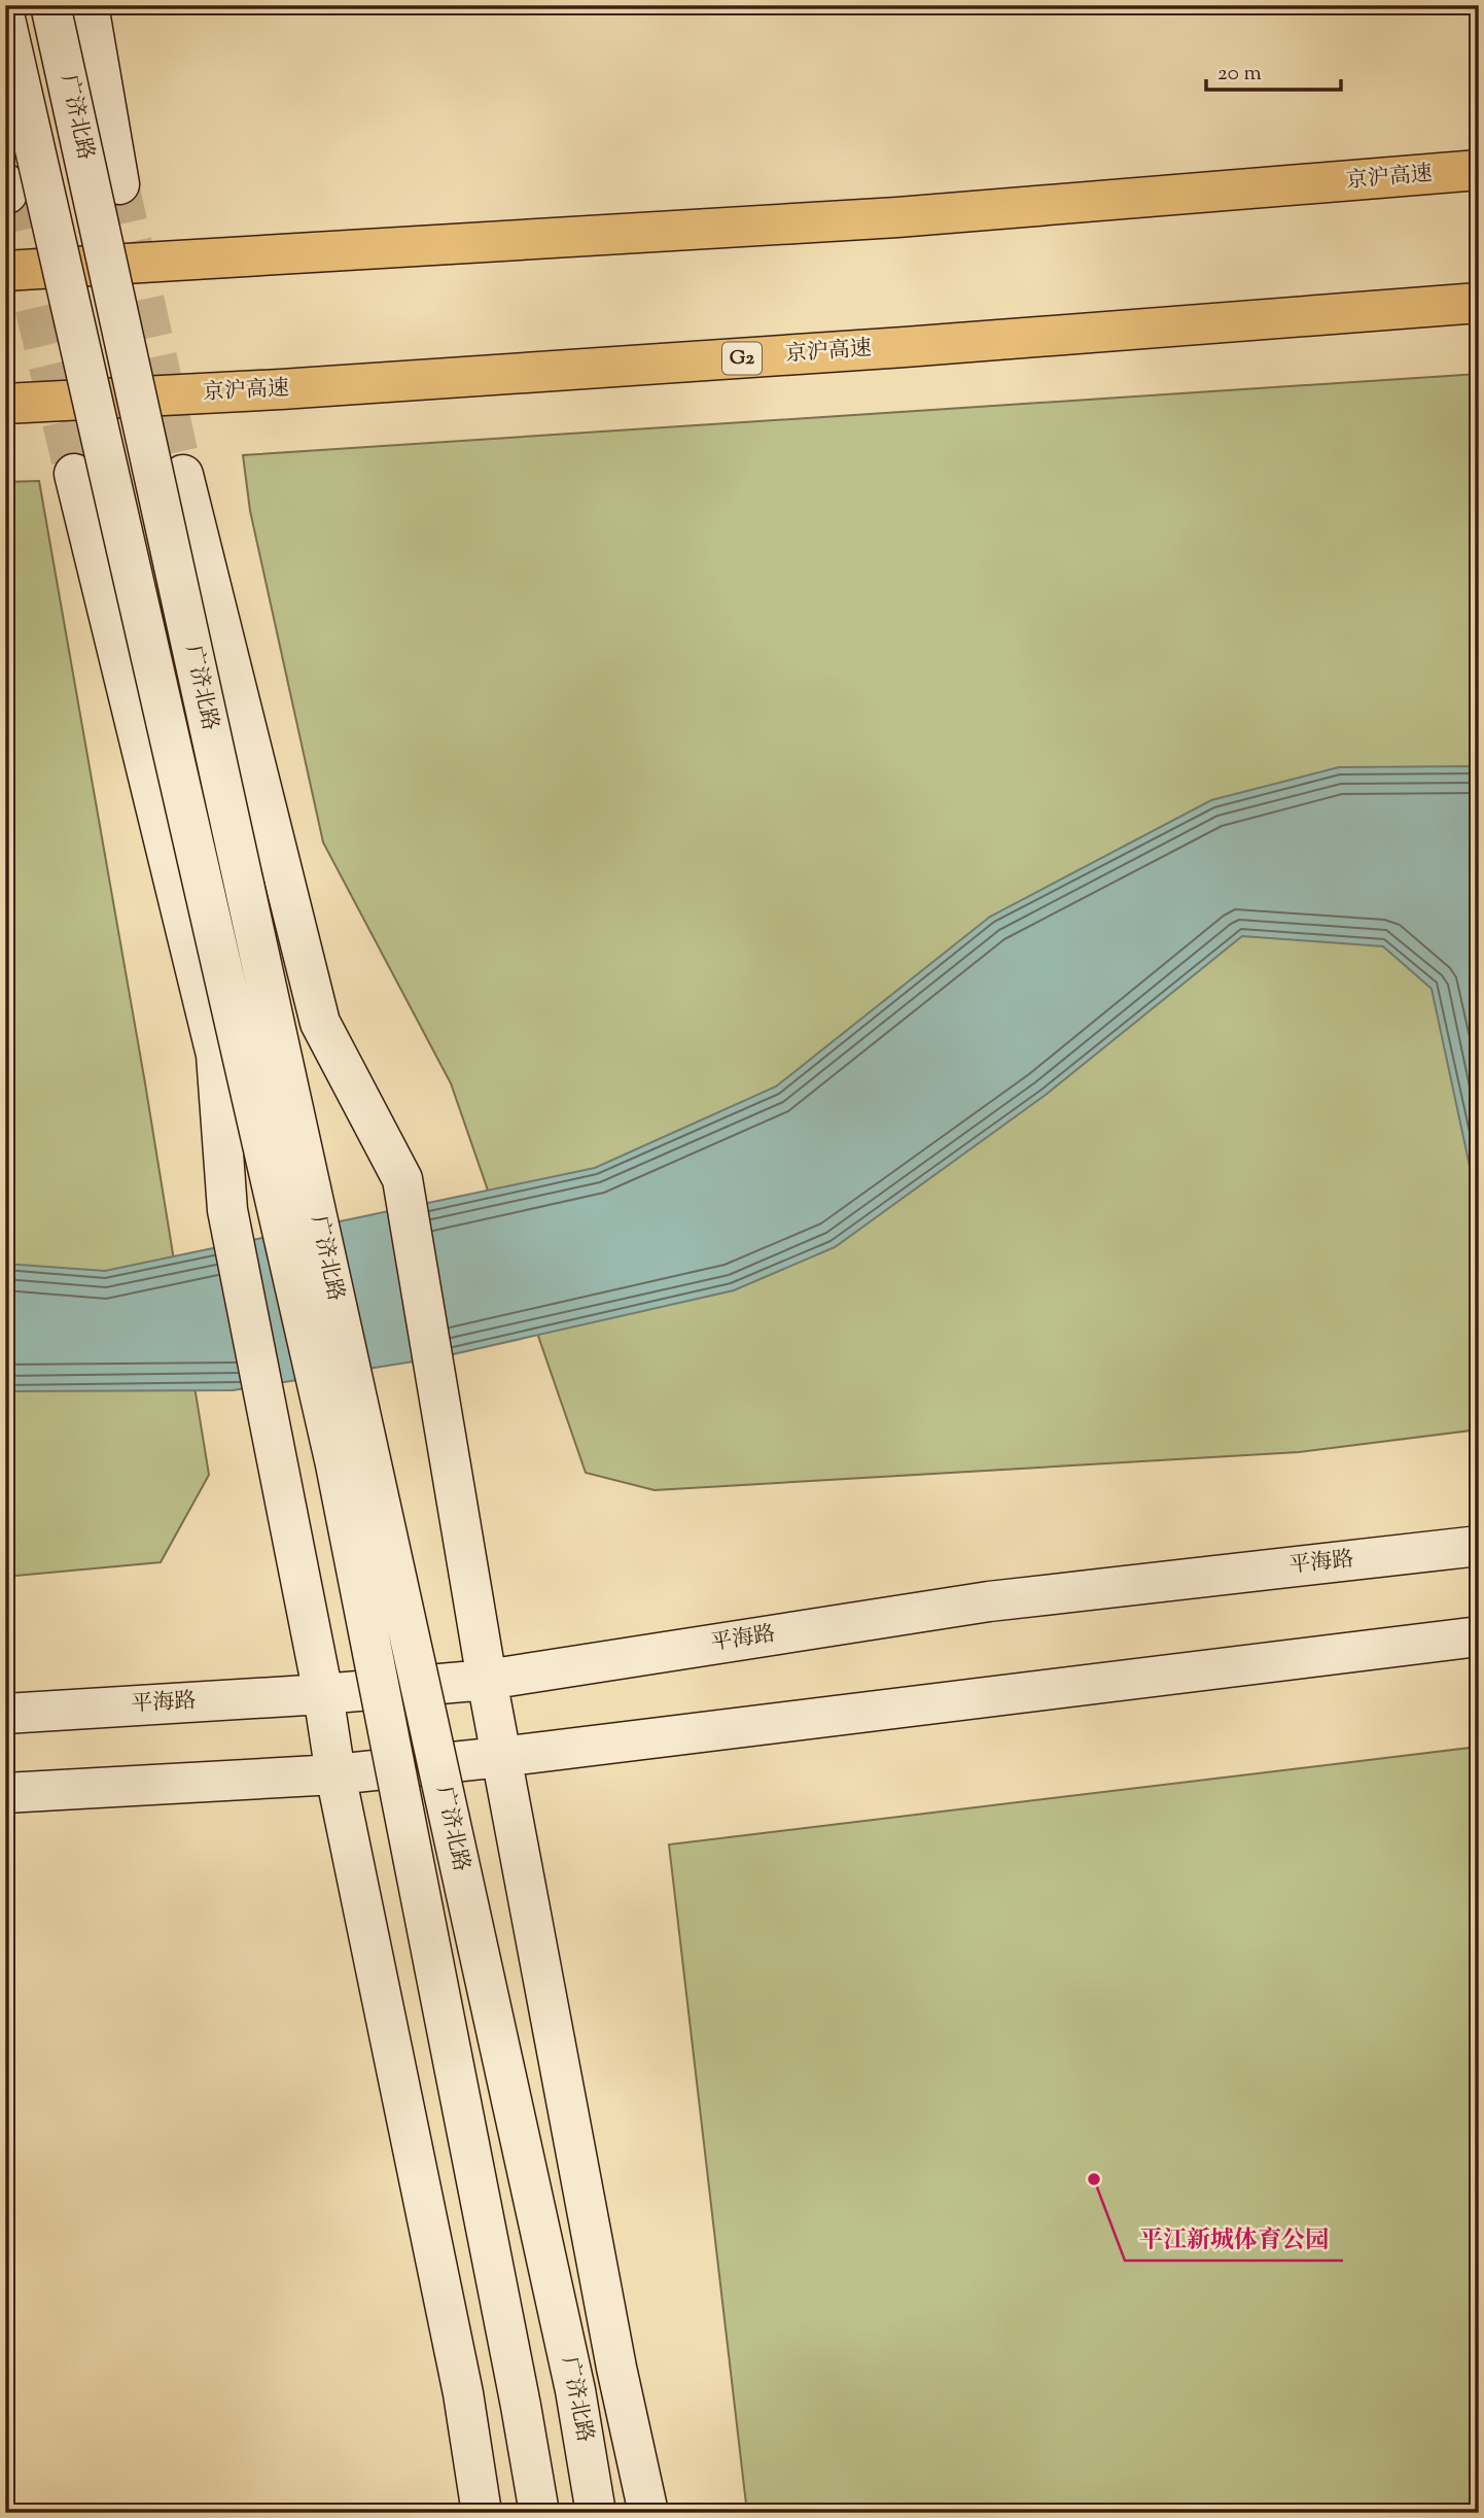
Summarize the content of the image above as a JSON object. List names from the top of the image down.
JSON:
{
  "streets": {
    "highway": ["京沪高速", "G2"],
    "main road": ["广济北路", "平海路"]
  },
  "places": ["平江新城体育公园"],
  "scale_bar": "20 m"
}
